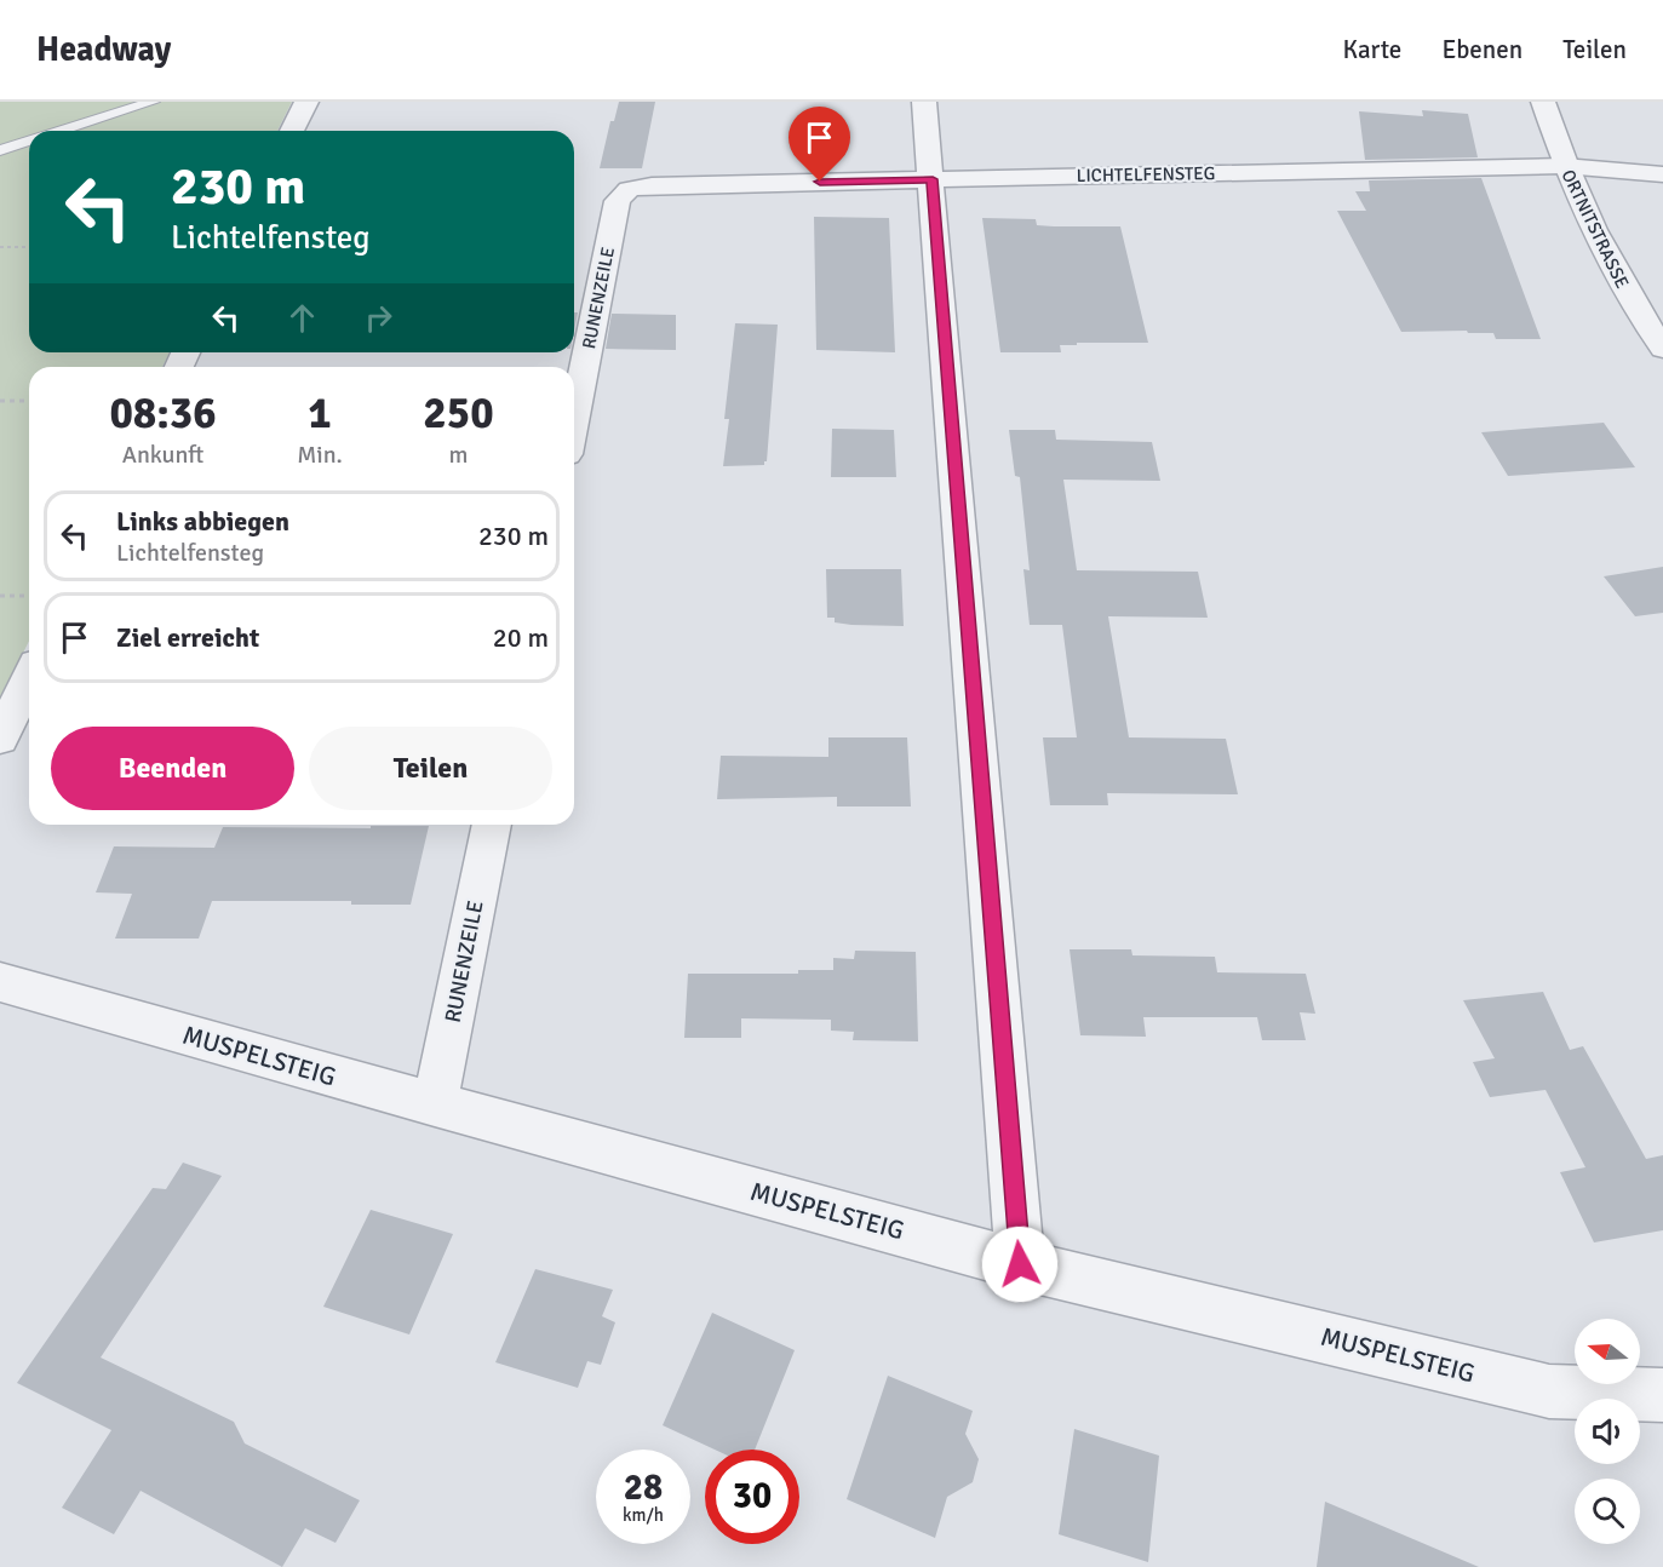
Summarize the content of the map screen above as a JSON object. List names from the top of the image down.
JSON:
{
  "streets": {
    "street": [
      "LICHTELFENSTEG",
      "ORTNITSTRASSE",
      "RUNENZEILE",
      "MUSPELSTEIG"
    ]
  },
  "crossings": [
    ["LICHTELFENSTEG", "ORTNITSTRASSE"],
    ["LICHTELFENSTEG", "RUNENZEILE"],
    ["RUNENZEILE", "MUSPELSTEIG"]
  ],
  "north": "left",
  "page": {
    "header": "Headway",
    "nav": ["Karte", "Ebenen", "Teilen"],
    "turn": ["230 m", "Lichtelfensteg"],
    "eta": [
      "08:36",
      "Ankunft",
      "1",
      "Min.",
      "250",
      "m"
    ],
    "list": [
      {
        "name": "Links abbiegen",
        "note": "Lichtelfensteg",
        "value": "230 m"
      },
      {
        "name": "Ziel erreicht",
        "value": "20 m"
      }
    ],
    "buttons": ["Beenden", "Teilen"],
    "speed": "28 km/h",
    "limit": "30"
  }
}
